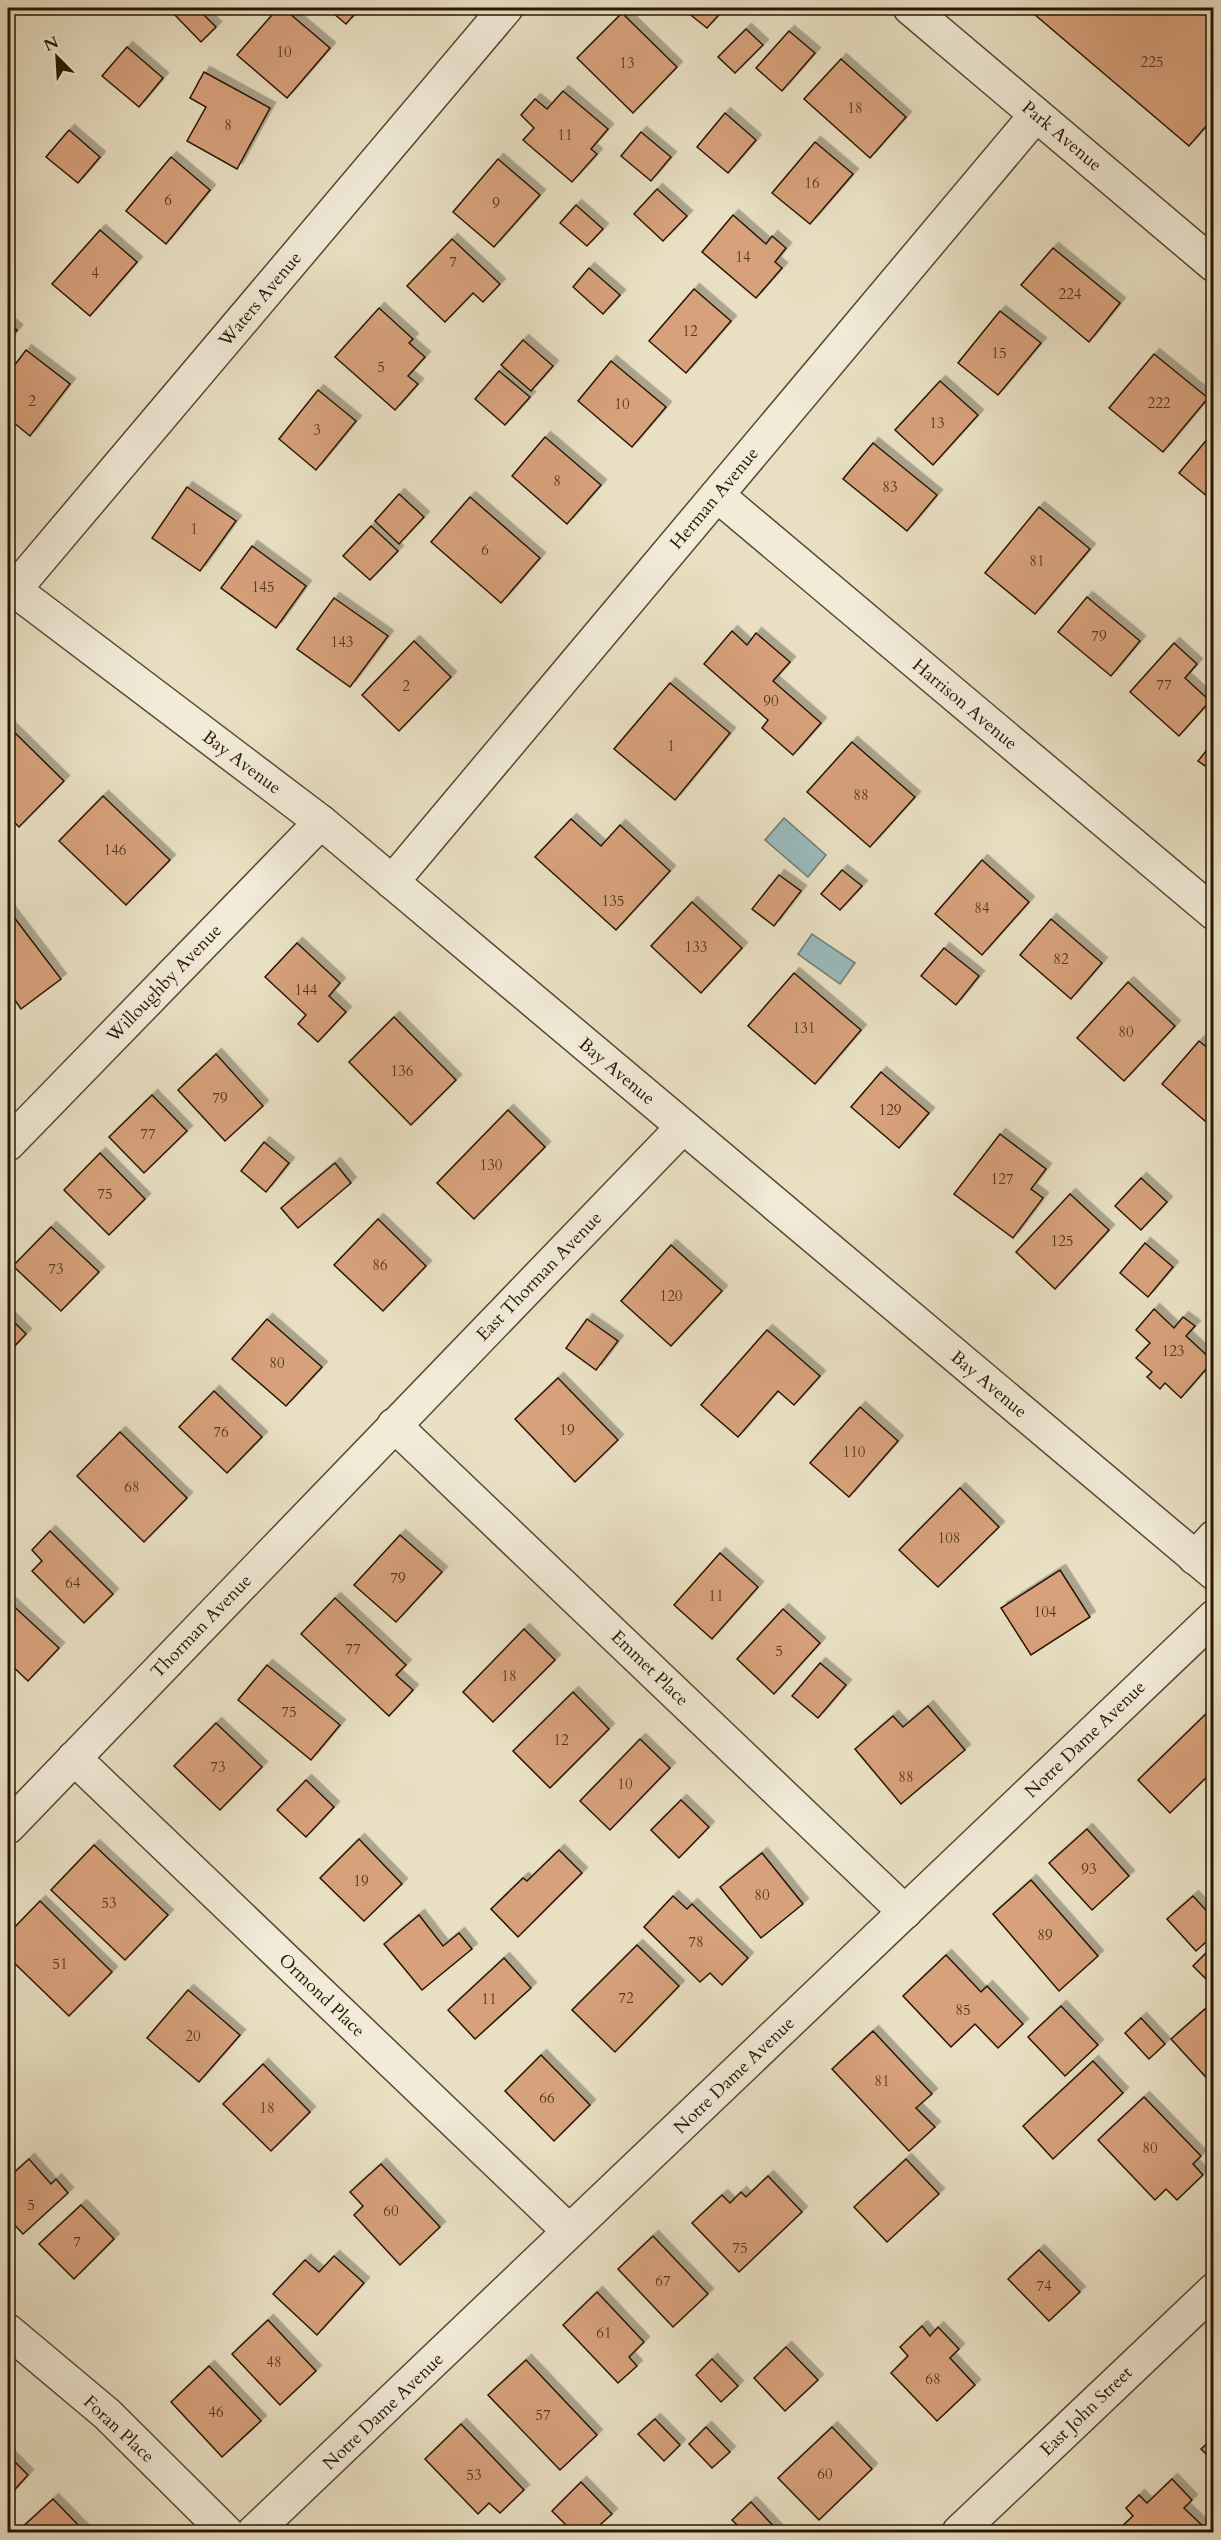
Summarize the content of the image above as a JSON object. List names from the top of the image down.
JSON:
{
  "streets": {
    "street": [
      "Park Avenue",
      "Waters Avenue",
      "Herman Avenue",
      "Harrison Avenue",
      "Bay Avenue",
      "Willoughby Avenue",
      "East Thorman Avenue",
      "Thorman Avenue",
      "Emmet Place",
      "Notre Dame Avenue",
      "Ormond Place",
      "East John Street",
      "Foran Place"
    ]
  },
  "crossings": [
    ["Park Avenue", "Herman Avenue"],
    ["Waters Avenue", "Bay Avenue"],
    ["Herman Avenue", "Harrison Avenue"],
    ["Herman Avenue", "Bay Avenue"],
    ["Bay Avenue", "Willoughby Avenue"],
    ["Bay Avenue", "East Thorman Avenue"],
    ["East Thorman Avenue", "Thorman Avenue"],
    ["East Thorman Avenue", "Emmet Place"],
    ["Thorman Avenue", "Emmet Place"],
    ["Thorman Avenue", "Ormond Place"],
    ["Emmet Place", "Notre Dame Avenue"],
    ["Notre Dame Avenue", "Ormond Place"]
  ],
  "house_numbers": [
    "10",
    "225",
    "13",
    "18",
    "8",
    "11",
    "16",
    "6",
    "9",
    "14",
    "7",
    "4",
    "224",
    "12",
    "15",
    "5",
    "2",
    "222",
    "10",
    "13",
    "3",
    "8",
    "83",
    "1",
    "6",
    "81",
    "145",
    "79",
    "143",
    "77",
    "2",
    "90",
    "1",
    "88",
    "146",
    "135",
    "84",
    "133",
    "82",
    "144",
    "131",
    "80",
    "136",
    "79",
    "129",
    "77",
    "130",
    "127",
    "75",
    "125",
    "86",
    "73",
    "120",
    "123",
    "80",
    "19",
    "76",
    "110",
    "68",
    "108",
    "79",
    "64",
    "11",
    "104",
    "77",
    "5",
    "18",
    "75",
    "12",
    "73",
    "88",
    "10",
    "93",
    "19",
    "80",
    "53",
    "89",
    "78",
    "51",
    "72",
    "11",
    "85",
    "20",
    "81",
    "66",
    "18",
    "80",
    "5",
    "60",
    "7",
    "75",
    "67",
    "74",
    "61",
    "48",
    "68",
    "46",
    "57",
    "60",
    "53"
  ],
  "north": "top left"
}
